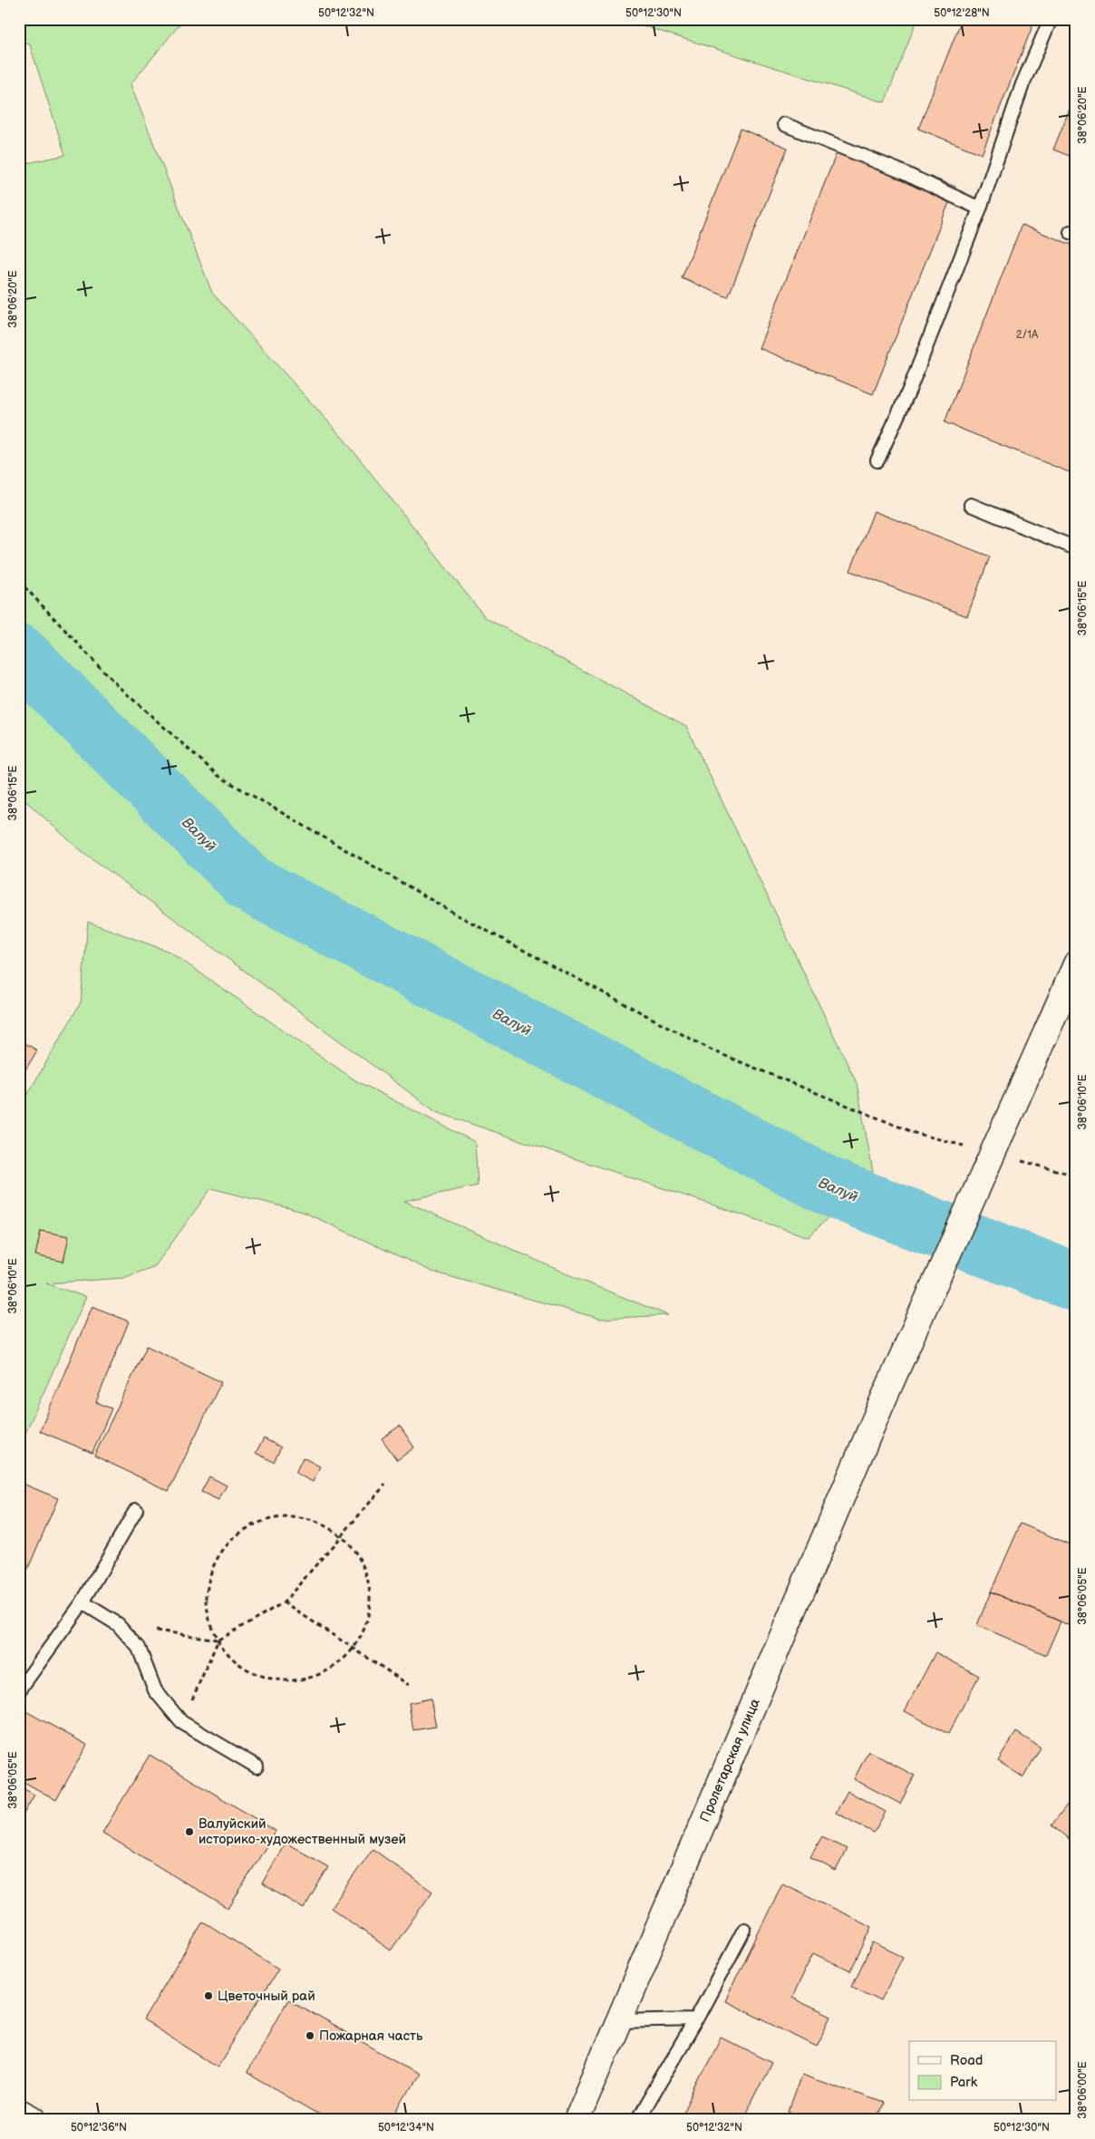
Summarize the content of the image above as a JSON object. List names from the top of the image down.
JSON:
{
  "streets": {
    "main road": ["Пролетарская улица"]
  },
  "water": ["Валуй"],
  "places": ["Валуйский историко-художественный музей", "Цветочный рай", "Пожарная часть"],
  "house_numbers": ["2/1А"],
  "legend": ["Road", "Park"],
  "coordinates": [
    "50°12'32\"N",
    "50°12'30\"N",
    "50°12'28\"N",
    "38°06'20\"E",
    "38°06'15\"E",
    "38°06'10\"E",
    "38°06'05\"E",
    "38°06'00\"E",
    "50°12'36\"N",
    "50°12'34\"N"
  ]
}
